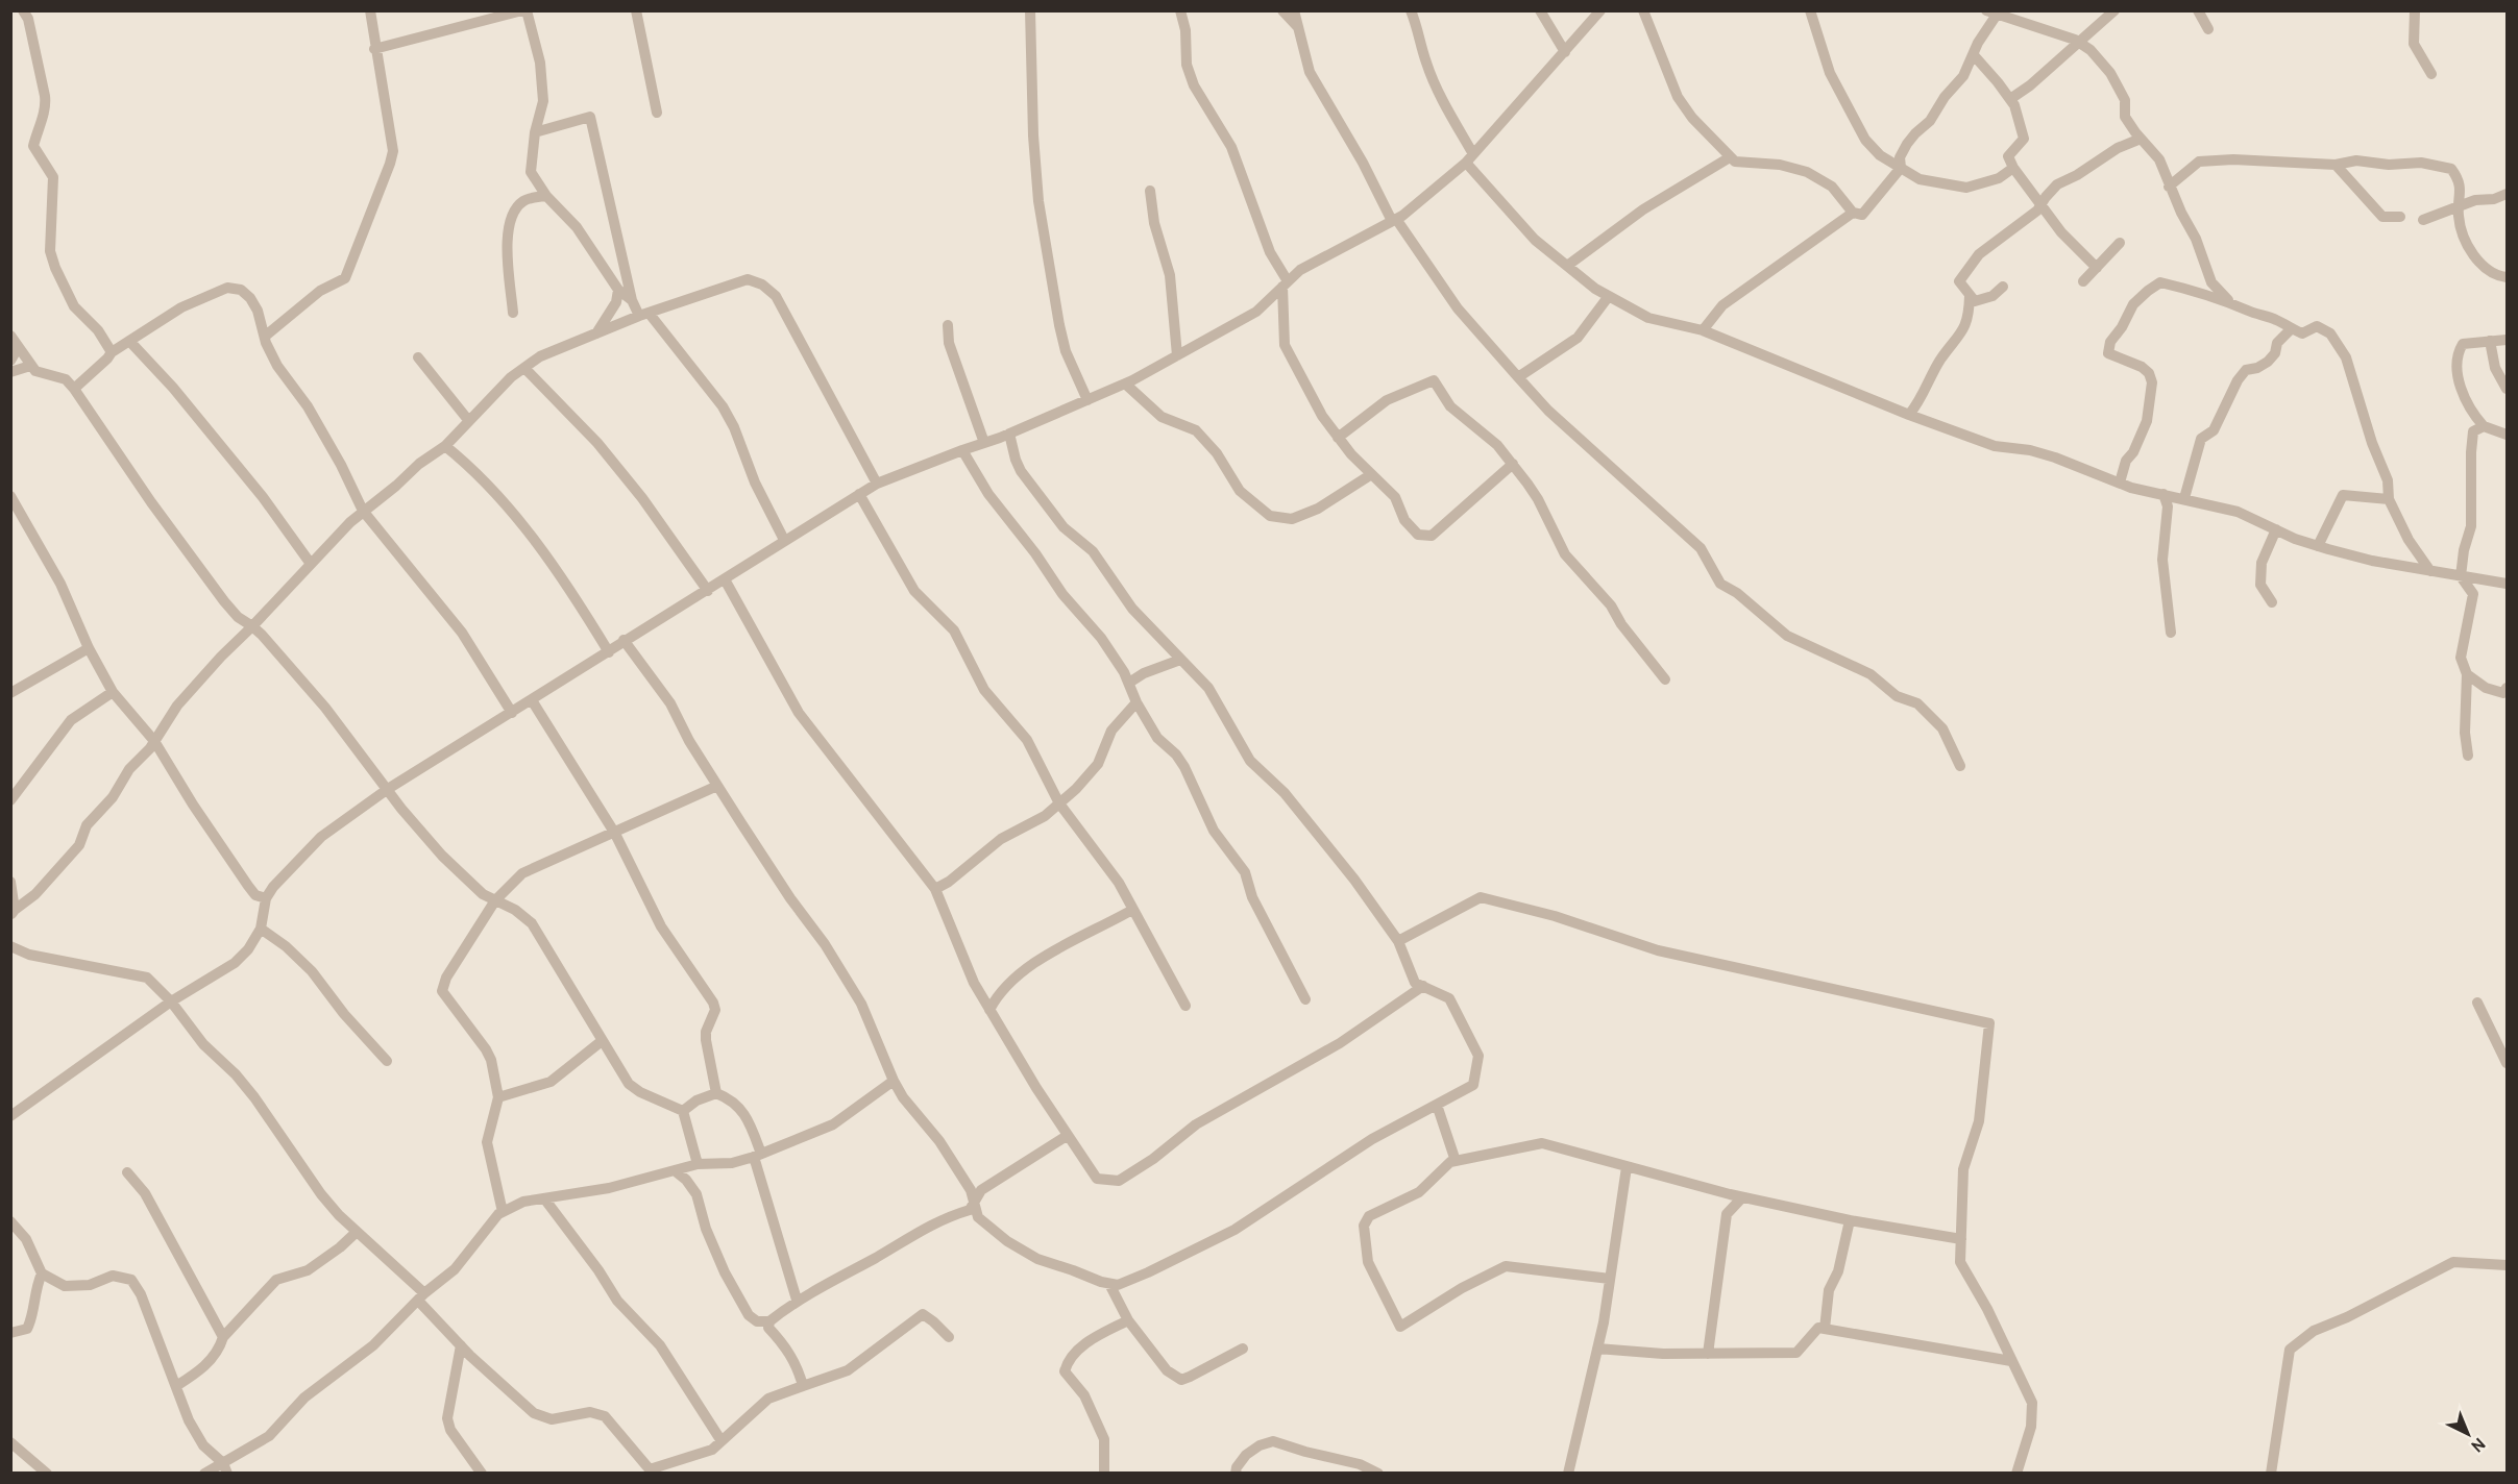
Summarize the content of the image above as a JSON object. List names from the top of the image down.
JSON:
{
  "north": "bottom right"
}
